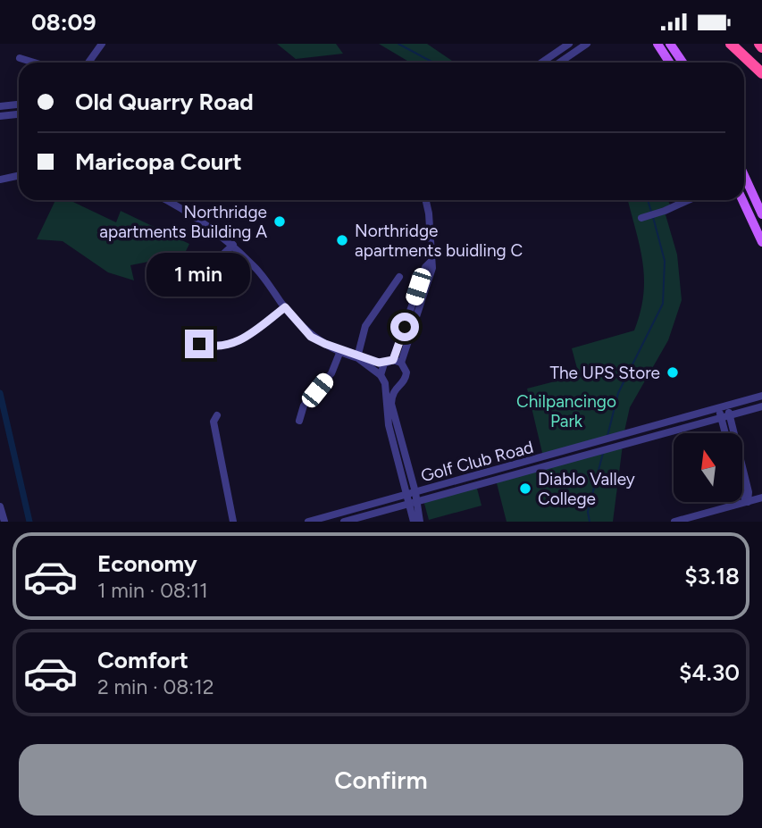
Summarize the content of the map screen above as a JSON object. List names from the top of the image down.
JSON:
{
  "streets": {
    "street": ["Golf Club Road"]
  },
  "parks": ["Chilpancingo Park"],
  "places": [
    "Northridge apartments Building A",
    "Northridge apartments buidling C",
    "The UPS Store",
    "Diablo Valley College"
  ],
  "north": "top",
  "page": {
    "status": "08:09",
    "banner": ["Old Quarry Road", "Maricopa Court"],
    "bubble": "1 min",
    "list": [
      {
        "name": "Economy",
        "note": "1 min · 08:11",
        "value": "$3.18"
      },
      {
        "name": "Comfort",
        "note": "2 min · 08:12",
        "value": "$4.30"
      }
    ],
    "buttons": "Confirm"
  }
}
